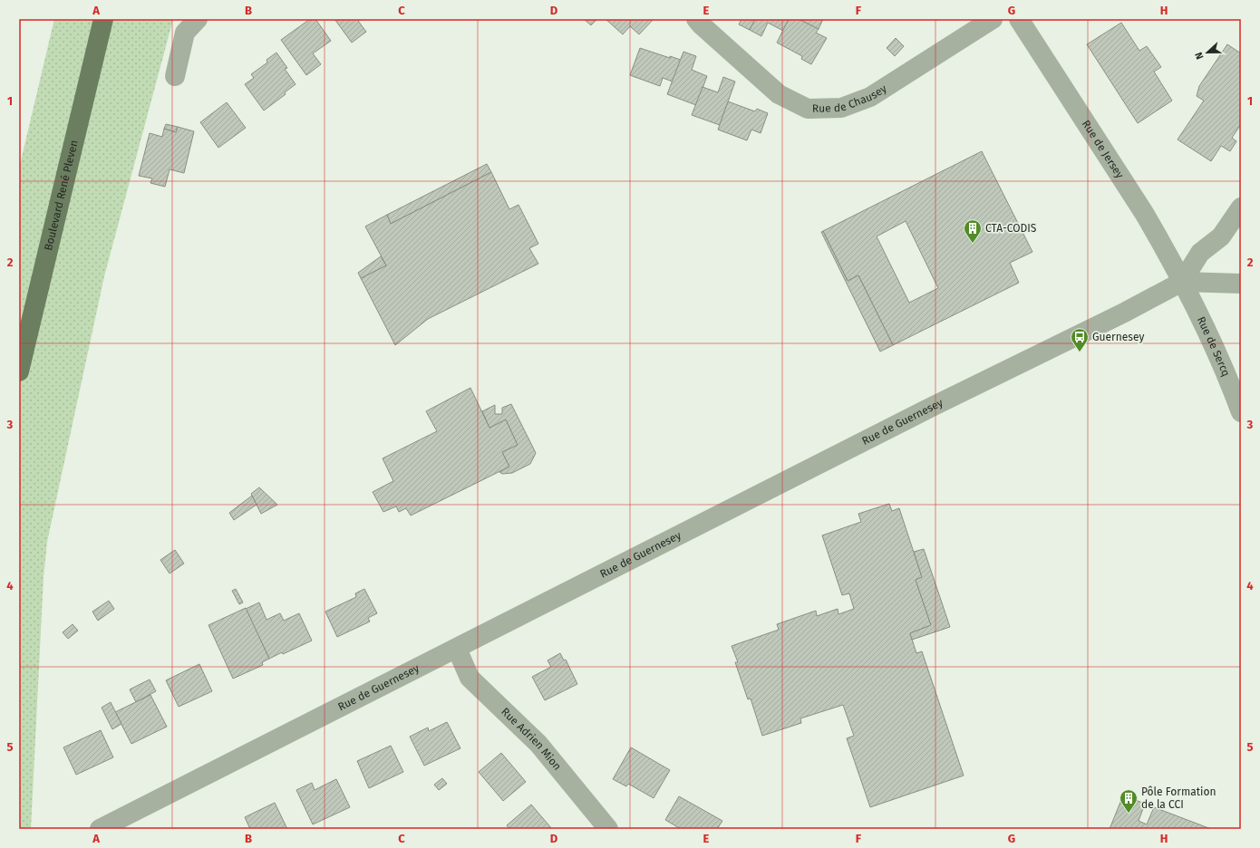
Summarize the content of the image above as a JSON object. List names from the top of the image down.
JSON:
{
  "streets": {
    "main road": ["Boulevard René Pleven"],
    "street": [
      "Rue de Chausey",
      "Rue de Jersey",
      "Rue de Sercq",
      "Rue de Guernesey",
      "Rue Adrien Mion"
    ]
  },
  "crossings": [
    ["Rue de Jersey", "Rue de Sercq"],
    ["Rue de Jersey", "Rue de Guernesey"],
    ["Rue de Sercq", "Rue de Guernesey"],
    ["Rue de Guernesey", "Rue Adrien Mion"]
  ],
  "places": {
    "building": ["CTA-CODIS", "Pôle Formation de la CCI"],
    "bus stop": ["Guernesey"]
  },
  "north": "left",
  "grid": {
    "columns": [
      "A",
      "B",
      "C",
      "D",
      "E",
      "F",
      "G",
      "H"
    ],
    "rows": [
      "1",
      "2",
      "3",
      "4",
      "5"
    ]
  }
}
